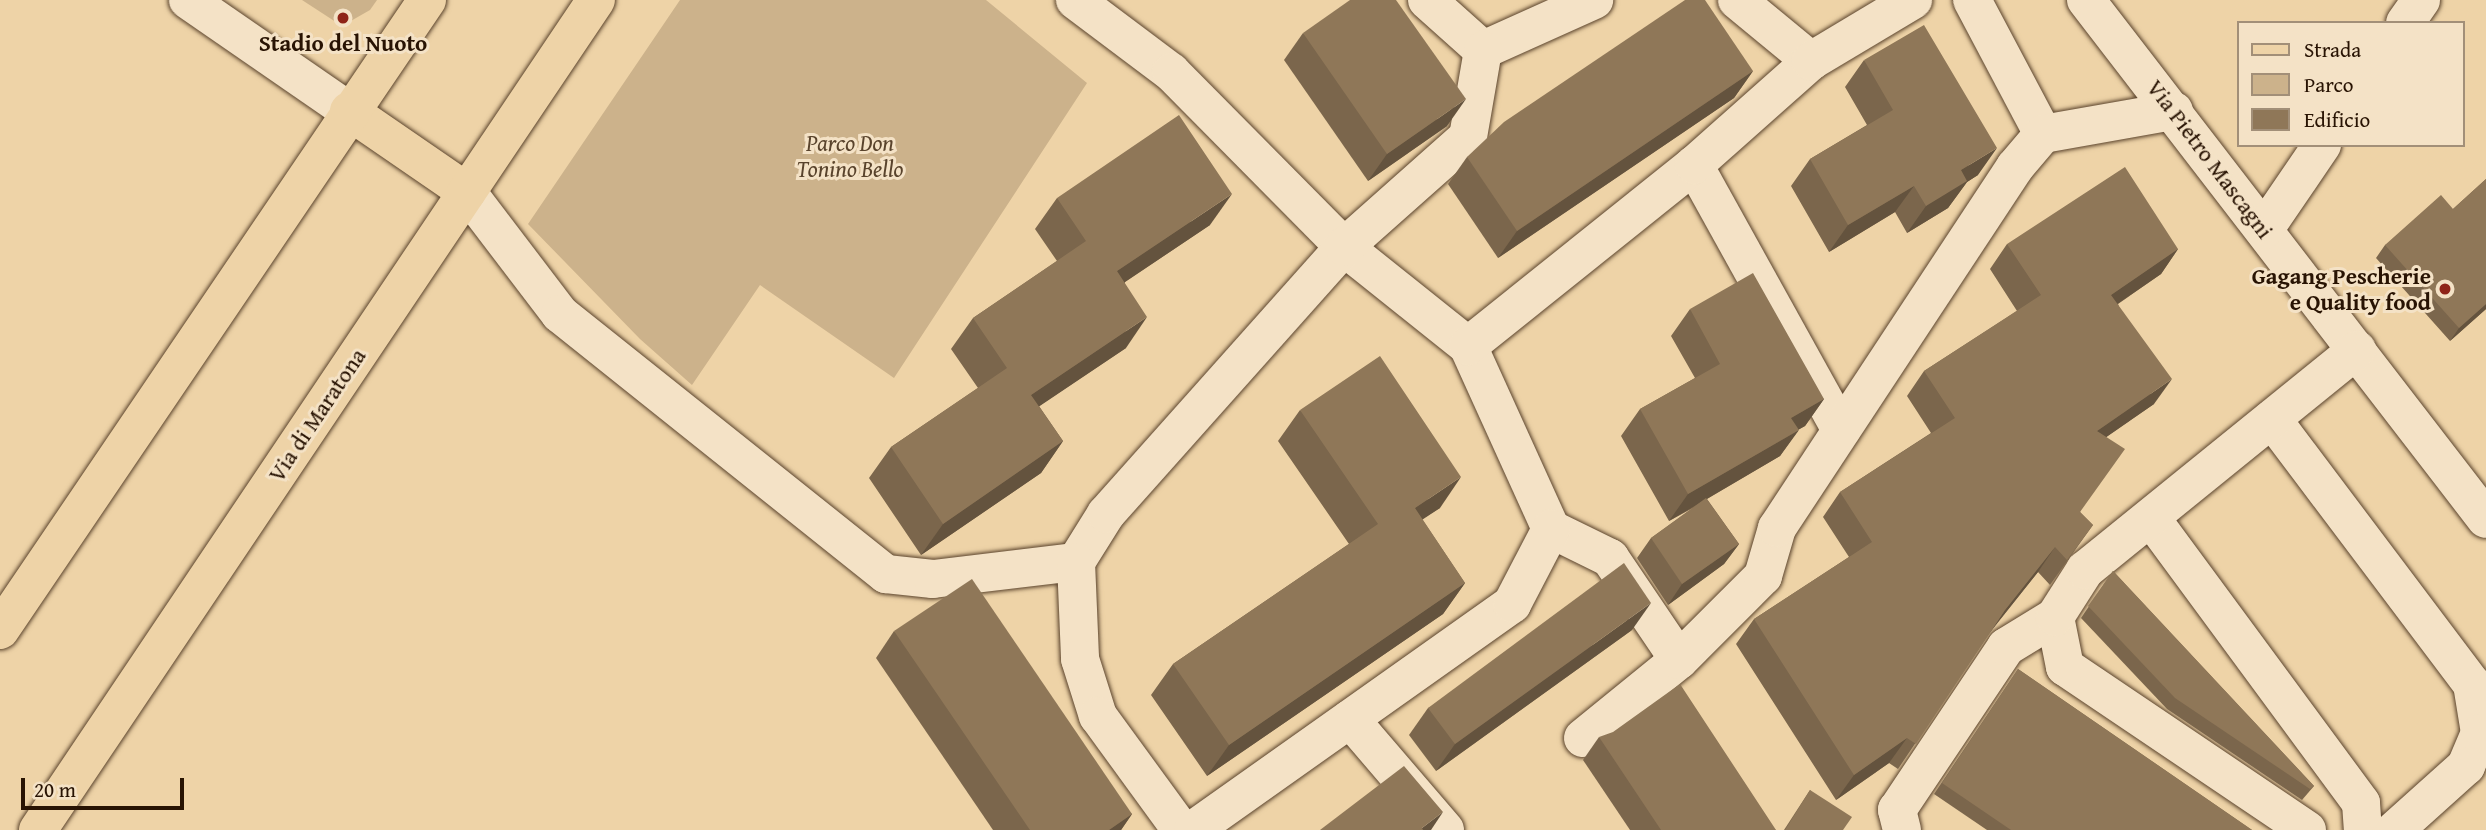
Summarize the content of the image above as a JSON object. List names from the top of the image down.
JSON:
{
  "streets": {
    "main road": ["Via di Maratona"],
    "street": ["Via Pietro Mascagni"]
  },
  "parks": ["Parco Don Tonino Bello"],
  "places": ["Stadio del Nuoto", "Gagang Pescherie e Quality food"],
  "legend": ["Strada", "Parco", "Edificio"],
  "scale_bar": "20 m"
}
